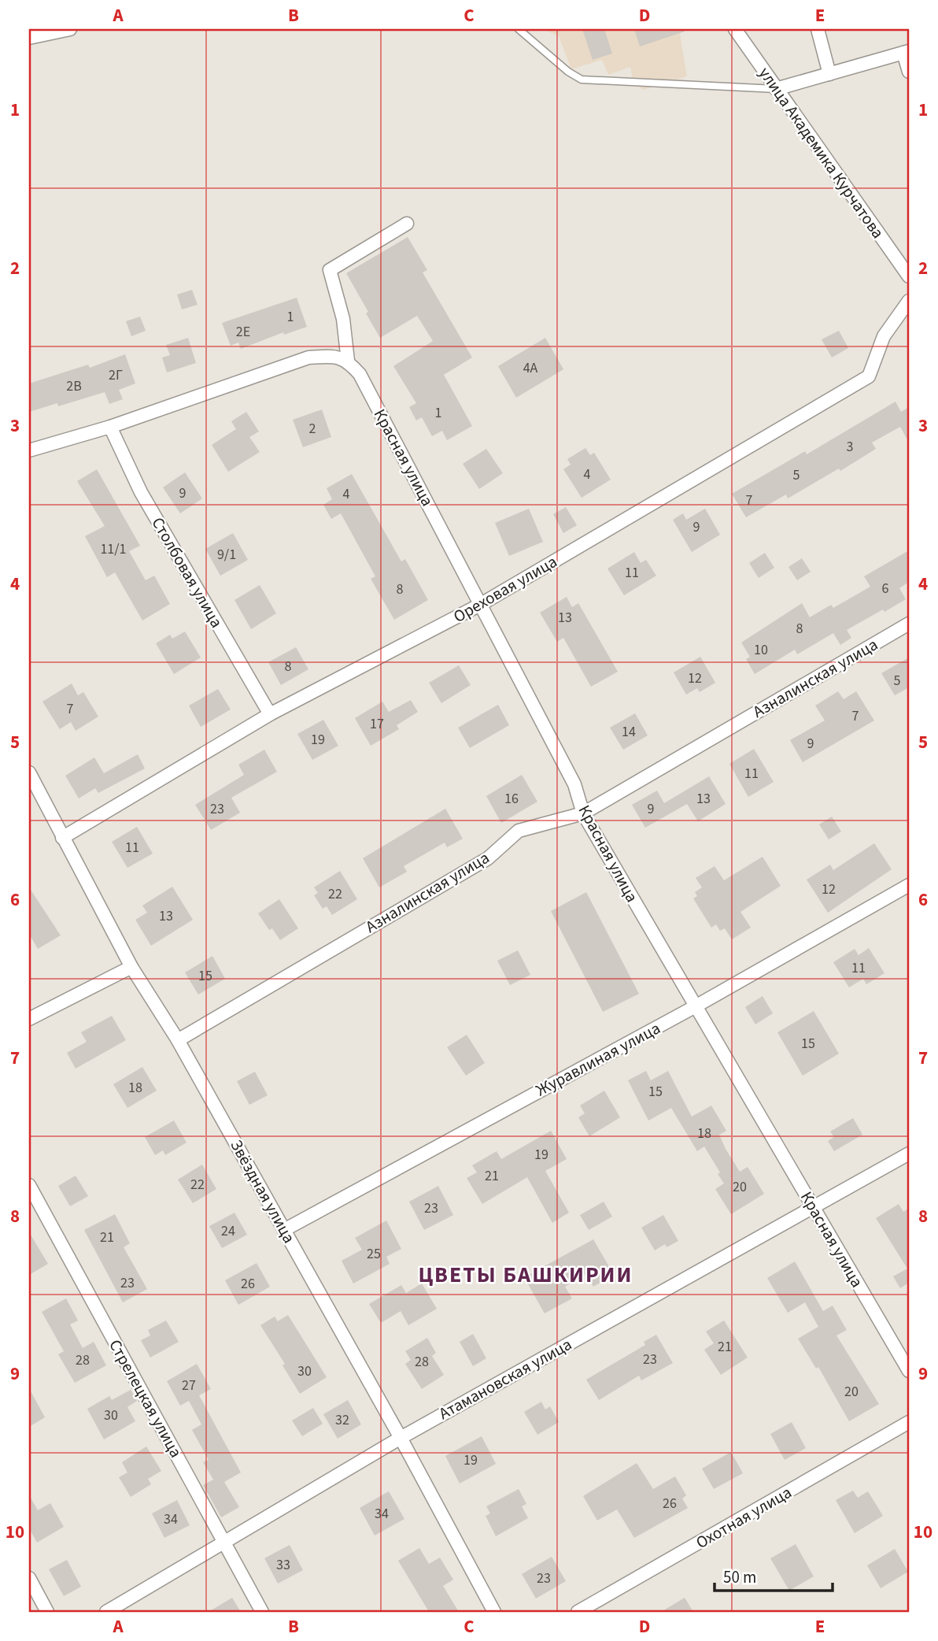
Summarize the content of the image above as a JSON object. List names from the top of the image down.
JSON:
{
  "streets": {
    "street": [
      "улица Академика Курчатова",
      "Красная улица",
      "Столбовая улица",
      "Ореховая улица",
      "Азналинская улица",
      "Журавлиная улица",
      "Звёздная улица",
      "Атамановская улица",
      "Стрелецкая улица",
      "Охотная улица"
    ]
  },
  "crossings": [
    ["Красная улица", "Ореховая улица"],
    ["Красная улица", "Азналинская улица"],
    ["Красная улица", "Журавлиная улица"],
    ["Красная улица", "Атамановская улица"],
    ["Столбовая улица", "Ореховая улица"],
    ["Ореховая улица", "Звёздная улица"],
    ["Азналинская улица", "Звёздная улица"],
    ["Журавлиная улица", "Звёздная улица"],
    ["Звёздная улица", "Атамановская улица"],
    ["Атамановская улица", "Стрелецкая улица"]
  ],
  "districts": ["ЦВЕТЫ БАШКИРИИ"],
  "house_numbers": [
    "1",
    "2Е",
    "4А",
    "2Г",
    "2В",
    "1",
    "2",
    "3",
    "4",
    "5",
    "9",
    "4",
    "7",
    "9",
    "11/1",
    "9/1",
    "11",
    "6",
    "8",
    "13",
    "8",
    "10",
    "8",
    "12",
    "5",
    "7",
    "7",
    "17",
    "14",
    "19",
    "9",
    "11",
    "16",
    "13",
    "23",
    "9",
    "11",
    "12",
    "22",
    "13",
    "11",
    "15",
    "15",
    "18",
    "15",
    "18",
    "19",
    "21",
    "22",
    "20",
    "23",
    "24",
    "21",
    "25",
    "23",
    "26",
    "21",
    "23",
    "28",
    "28",
    "30",
    "27",
    "20",
    "30",
    "32",
    "19",
    "26",
    "34",
    "34",
    "33",
    "23"
  ],
  "scale_bar": "50 m",
  "grid": {
    "columns": [
      "A",
      "B",
      "C",
      "D",
      "E"
    ],
    "rows": [
      "1",
      "2",
      "3",
      "4",
      "5",
      "6",
      "7",
      "8",
      "9",
      "10"
    ]
  }
}
